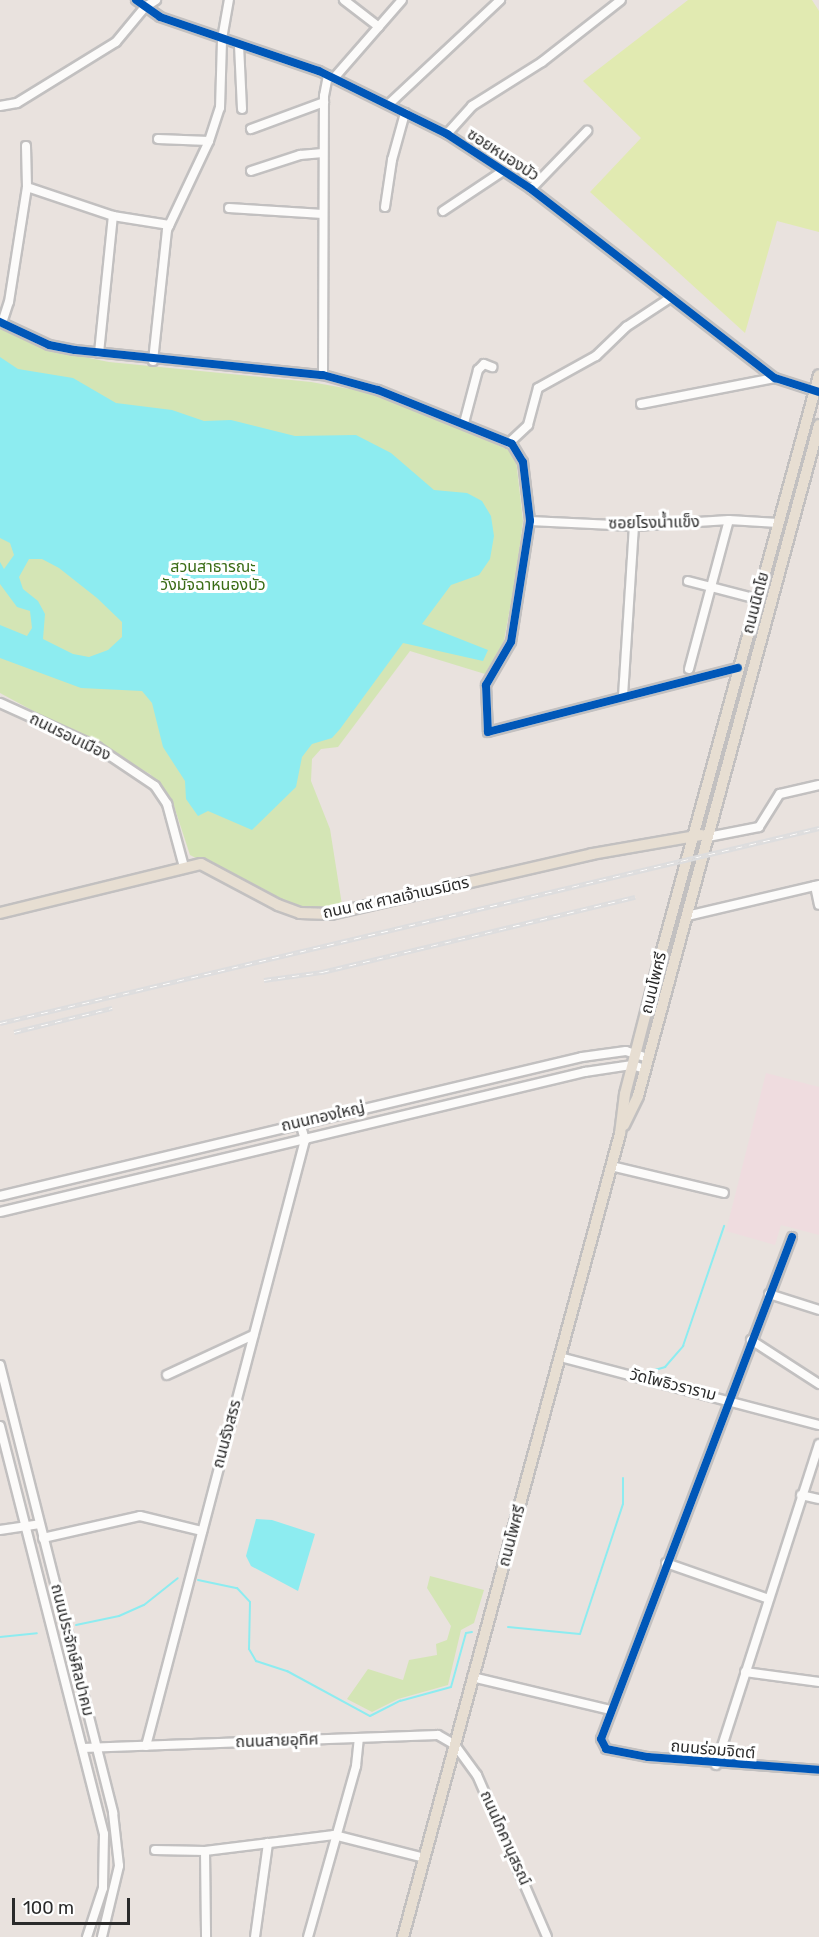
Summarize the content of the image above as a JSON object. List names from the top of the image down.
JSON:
{
  "streets": {
    "main road": ["ถนนนิตโย", "ถนน ๓๙ ศาลเจ้าเนรมิตร", "ถนนโพศรี"],
    "street": [
      "ซอยหนองบัว",
      "ซอยโรงน้ำแข็ง",
      "ถนนรอบเมือง",
      "ถนนทองใหญ่",
      "วัดโพธิวราราม",
      "ถนนรังสรร",
      "ถนนประจักษ์ศิลปาคม",
      "ถนนสายอุทิศ",
      "ถนนร่อมจิตต์",
      "ถนนโภคานุสรณ์"
    ]
  },
  "crossings": [
    ["ซอยหนองบัว", "ถนนนิตโย"],
    ["ซอยโรงน้ำแข็ง", "ถนนนิตโย"],
    ["ถนนนิตโย", "ถนน ๓๙ ศาลเจ้าเนรมิตร"],
    ["ถนนนิตโย", "ถนนโพศรี"],
    ["ถนนรอบเมือง", "ถนน ๓๙ ศาลเจ้าเนรมิตร"],
    ["ถนน ๓๙ ศาลเจ้าเนรมิตร", "ถนนโพศรี"],
    ["ถนนโพศรี", "ถนนทองใหญ่"],
    ["ถนนโพศรี", "วัดโพธิวราราม"],
    ["ถนนโพศรี", "ถนนสายอุทิศ"],
    ["ถนนโพศรี", "ถนนโภคานุสรณ์"],
    ["ถนนทองใหญ่", "ถนนรังสรร"],
    ["ถนนรังสรร", "ถนนสายอุทิศ"],
    ["ถนนประจักษ์ศิลปาคม", "ถนนสายอุทิศ"],
    ["ถนนสายอุทิศ", "ถนนโภคานุสรณ์"]
  ],
  "parks": ["สวนสาธารณะ วังมัจฉาหนองบัว"],
  "scale_bar": "100 m"
}
